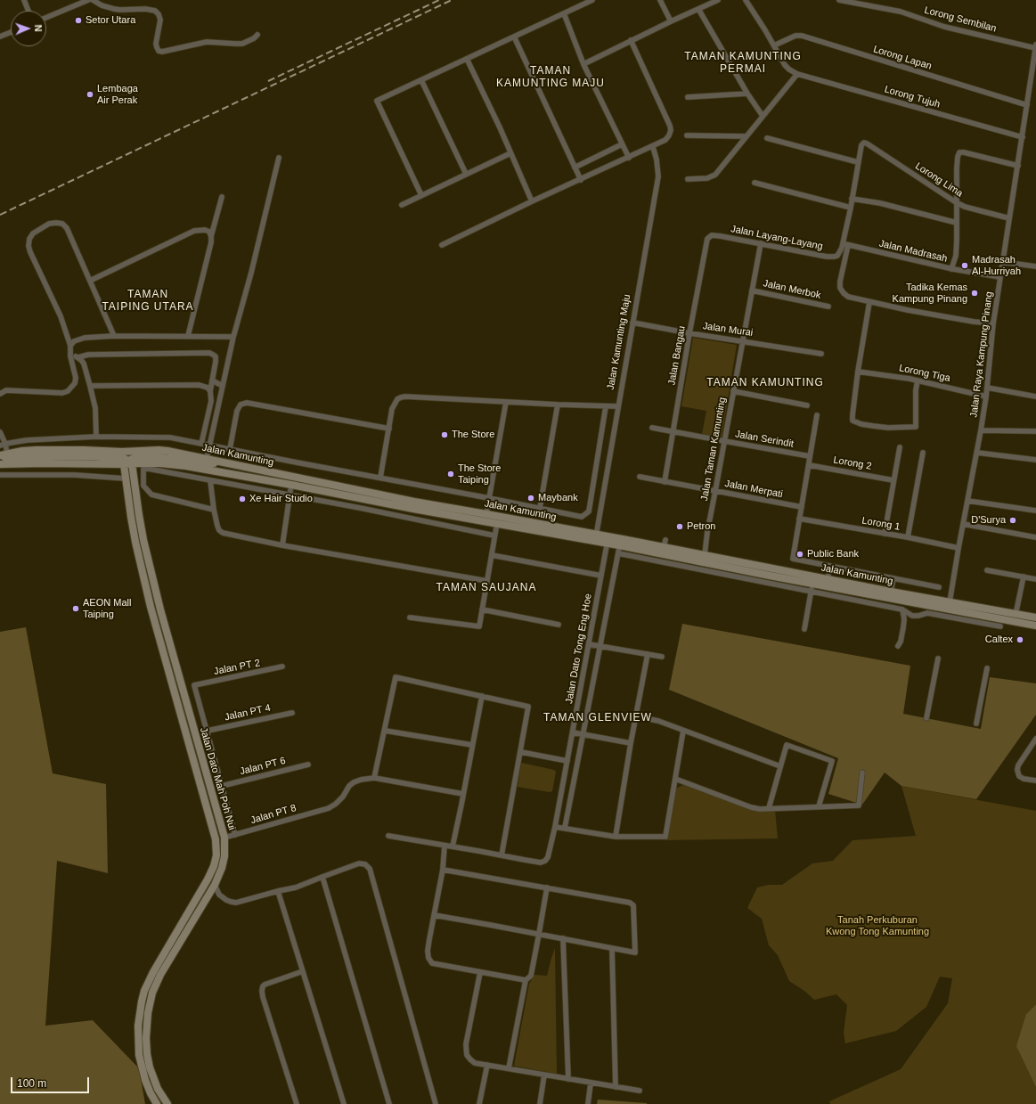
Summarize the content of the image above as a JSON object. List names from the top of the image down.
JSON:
{
  "streets": {
    "main road": ["Jalan Kamunting", "Jalan Dato Mah Poh Nui"],
    "street": [
      "Lorong Sembilan",
      "Lorong Lapan",
      "Lorong Tujuh",
      "Lorong Lima",
      "Jalan Layang-Layang",
      "Jalan Madrasah",
      "Jalan Merbok",
      "Jalan Murai",
      "Jalan Kamunting Maju",
      "Jalan Raya Kampung Pinang",
      "Jalan Bangau",
      "Lorong Tiga",
      "Jalan Serindit",
      "Jalan Taman Kamunting",
      "Lorong 2",
      "Jalan Merpati",
      "Lorong 1",
      "Jalan Dato Tong Eng Hoe",
      "Jalan PT 2",
      "Jalan PT 4",
      "Jalan PT 6",
      "Jalan PT 8"
    ]
  },
  "crossings": [
    ["Lorong Sembilan", "Jalan Raya Kampung Pinang"],
    ["Lorong Lapan", "Jalan Raya Kampung Pinang"],
    ["Lorong Tujuh", "Jalan Raya Kampung Pinang"],
    ["Lorong Lima", "Jalan Raya Kampung Pinang"],
    ["Jalan Layang-Layang", "Jalan Madrasah"],
    ["Jalan Layang-Layang", "Jalan Bangau"],
    ["Jalan Layang-Layang", "Jalan Taman Kamunting"],
    ["Jalan Madrasah", "Jalan Raya Kampung Pinang"],
    ["Jalan Merbok", "Jalan Taman Kamunting"],
    ["Jalan Murai", "Jalan Kamunting Maju"],
    ["Jalan Murai", "Jalan Bangau"],
    ["Jalan Murai", "Jalan Taman Kamunting"],
    ["Jalan Kamunting Maju", "Jalan Kamunting"],
    ["Jalan Raya Kampung Pinang", "Lorong Tiga"],
    ["Jalan Raya Kampung Pinang", "Jalan Kamunting"],
    ["Jalan Raya Kampung Pinang", "Lorong 1"],
    ["Jalan Bangau", "Jalan Serindit"],
    ["Jalan Bangau", "Jalan Merpati"],
    ["Jalan Serindit", "Jalan Taman Kamunting"],
    ["Jalan Taman Kamunting", "Jalan Kamunting"],
    ["Jalan Taman Kamunting", "Jalan Merpati"],
    ["Jalan Kamunting", "Jalan Dato Tong Eng Hoe"],
    ["Jalan Kamunting", "Jalan Dato Mah Poh Nui"],
    ["Jalan PT 2", "Jalan PT 4"],
    ["Jalan Dato Mah Poh Nui", "Jalan PT 8"]
  ],
  "districts": [
    "TAMAN KAMUNTING PERMAI",
    "TAMAN KAMUNTING MAJU",
    "TAMAN TAIPING UTARA",
    "TAMAN KAMUNTING",
    "TAMAN SAUJANA",
    "TAMAN GLENVIEW"
  ],
  "parks": ["Tanah Perkuburan Kwong Tong Kamunting"],
  "places": [
    "Setor Utara",
    "Lembaga Air Perak",
    "Madrasah Al-Hurriyah",
    "Tadika Kemas Kampung Pinang",
    "The Store",
    "The Store Taiping",
    "Maybank",
    "Xe Hair Studio",
    "D'Surya",
    "Petron",
    "Public Bank",
    "AEON Mall Taiping",
    "Caltex"
  ],
  "scale_bar": "100 m",
  "north": "right"
}
